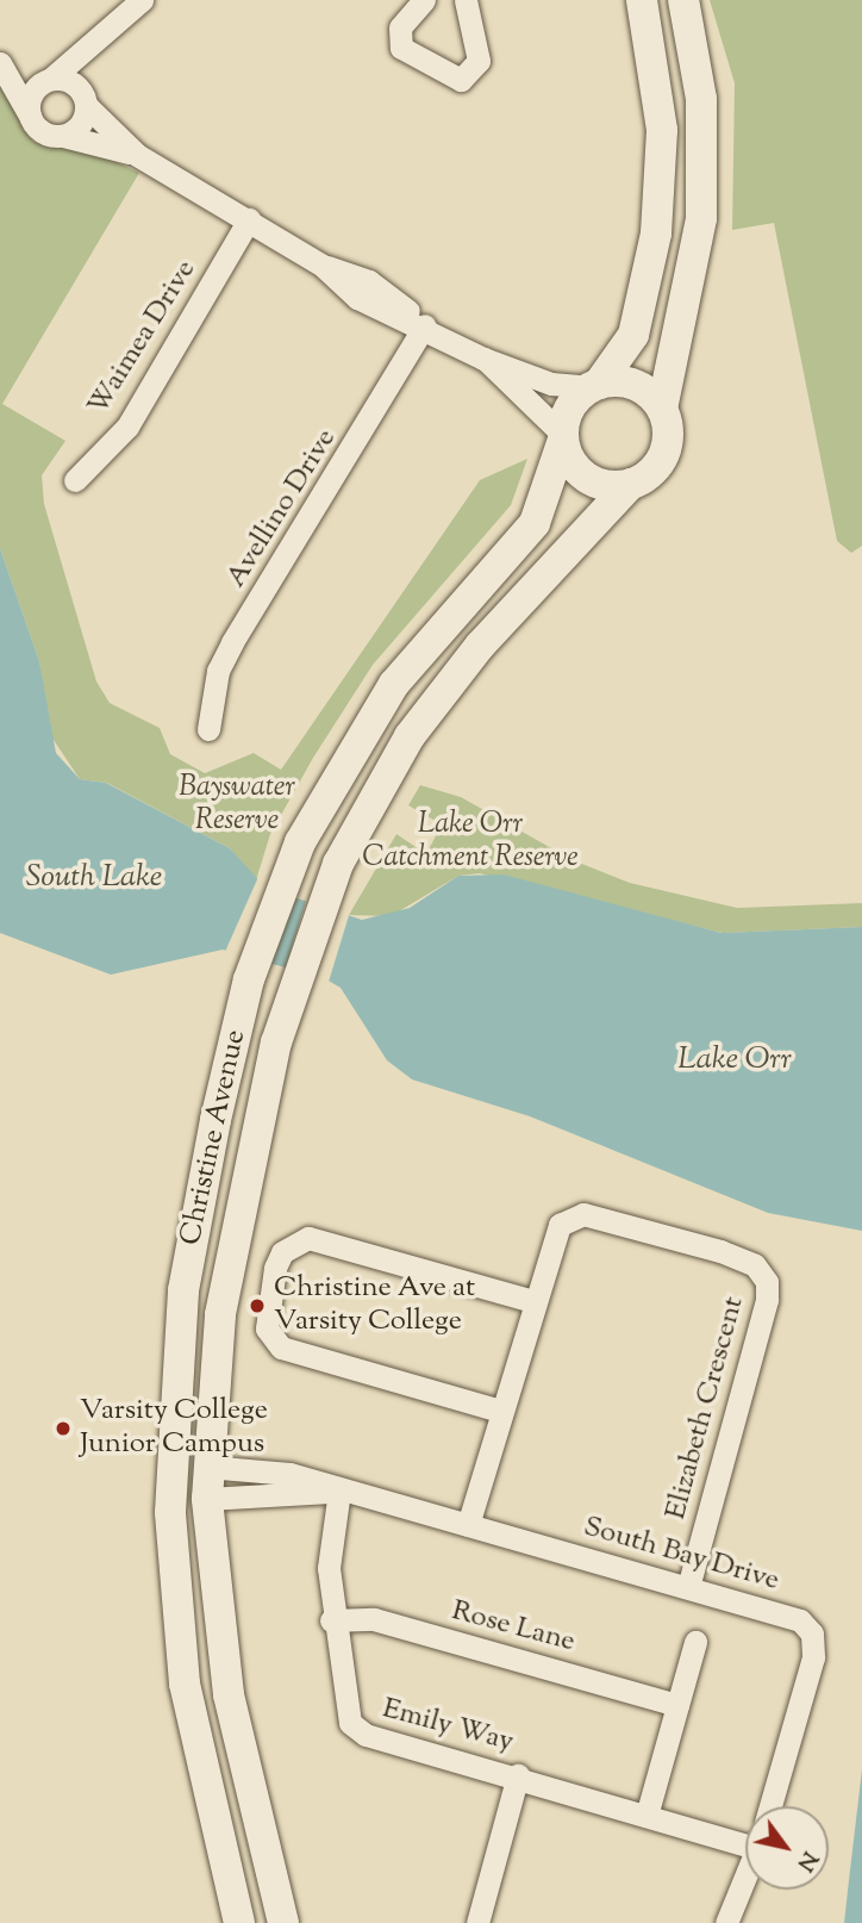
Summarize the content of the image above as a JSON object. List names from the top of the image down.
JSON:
{
  "streets": {
    "main road": ["Christine Avenue"],
    "street": [
      "Waimea Drive",
      "Avellino Drive",
      "Elizabeth Crescent",
      "South Bay Drive",
      "Rose Lane",
      "Emily Way"
    ]
  },
  "crossings": [
    ["Christine Avenue", "South Bay Drive"],
    ["Elizabeth Crescent", "South Bay Drive"],
    ["South Bay Drive", "Emily Way"],
    ["Rose Lane", "Emily Way"]
  ],
  "water": ["South Lake", "Lake Orr"],
  "parks": ["Bayswater Reserve", "Lake Orr Catchment Reserve"],
  "places": ["Christine Ave at Varsity College", "Varsity College Junior Campus"],
  "north": "bottom right"
}
